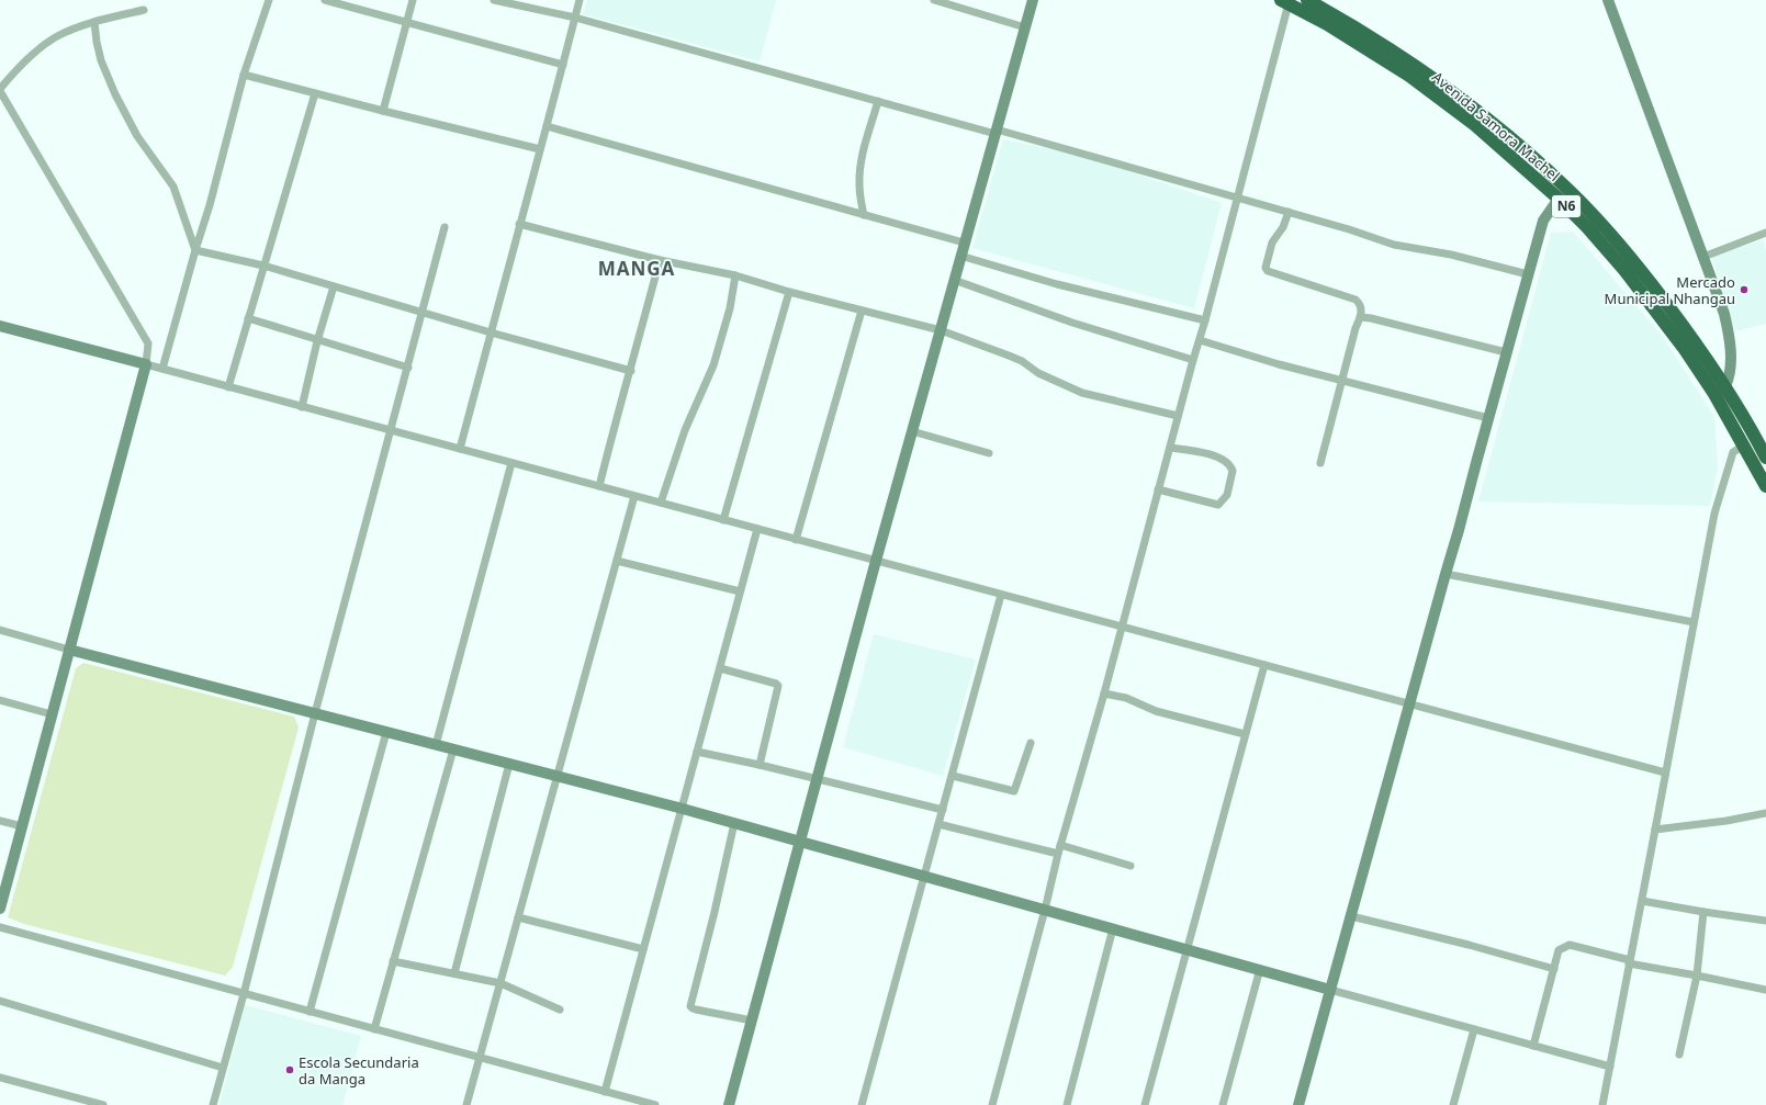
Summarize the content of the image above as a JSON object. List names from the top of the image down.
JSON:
{
  "streets": {
    "highway": ["Avenida Samora Machel", "N6"]
  },
  "districts": ["MANGA"],
  "places": ["Mercado Municipal Nhangau", "Escola Secundaria da Manga"]
}
